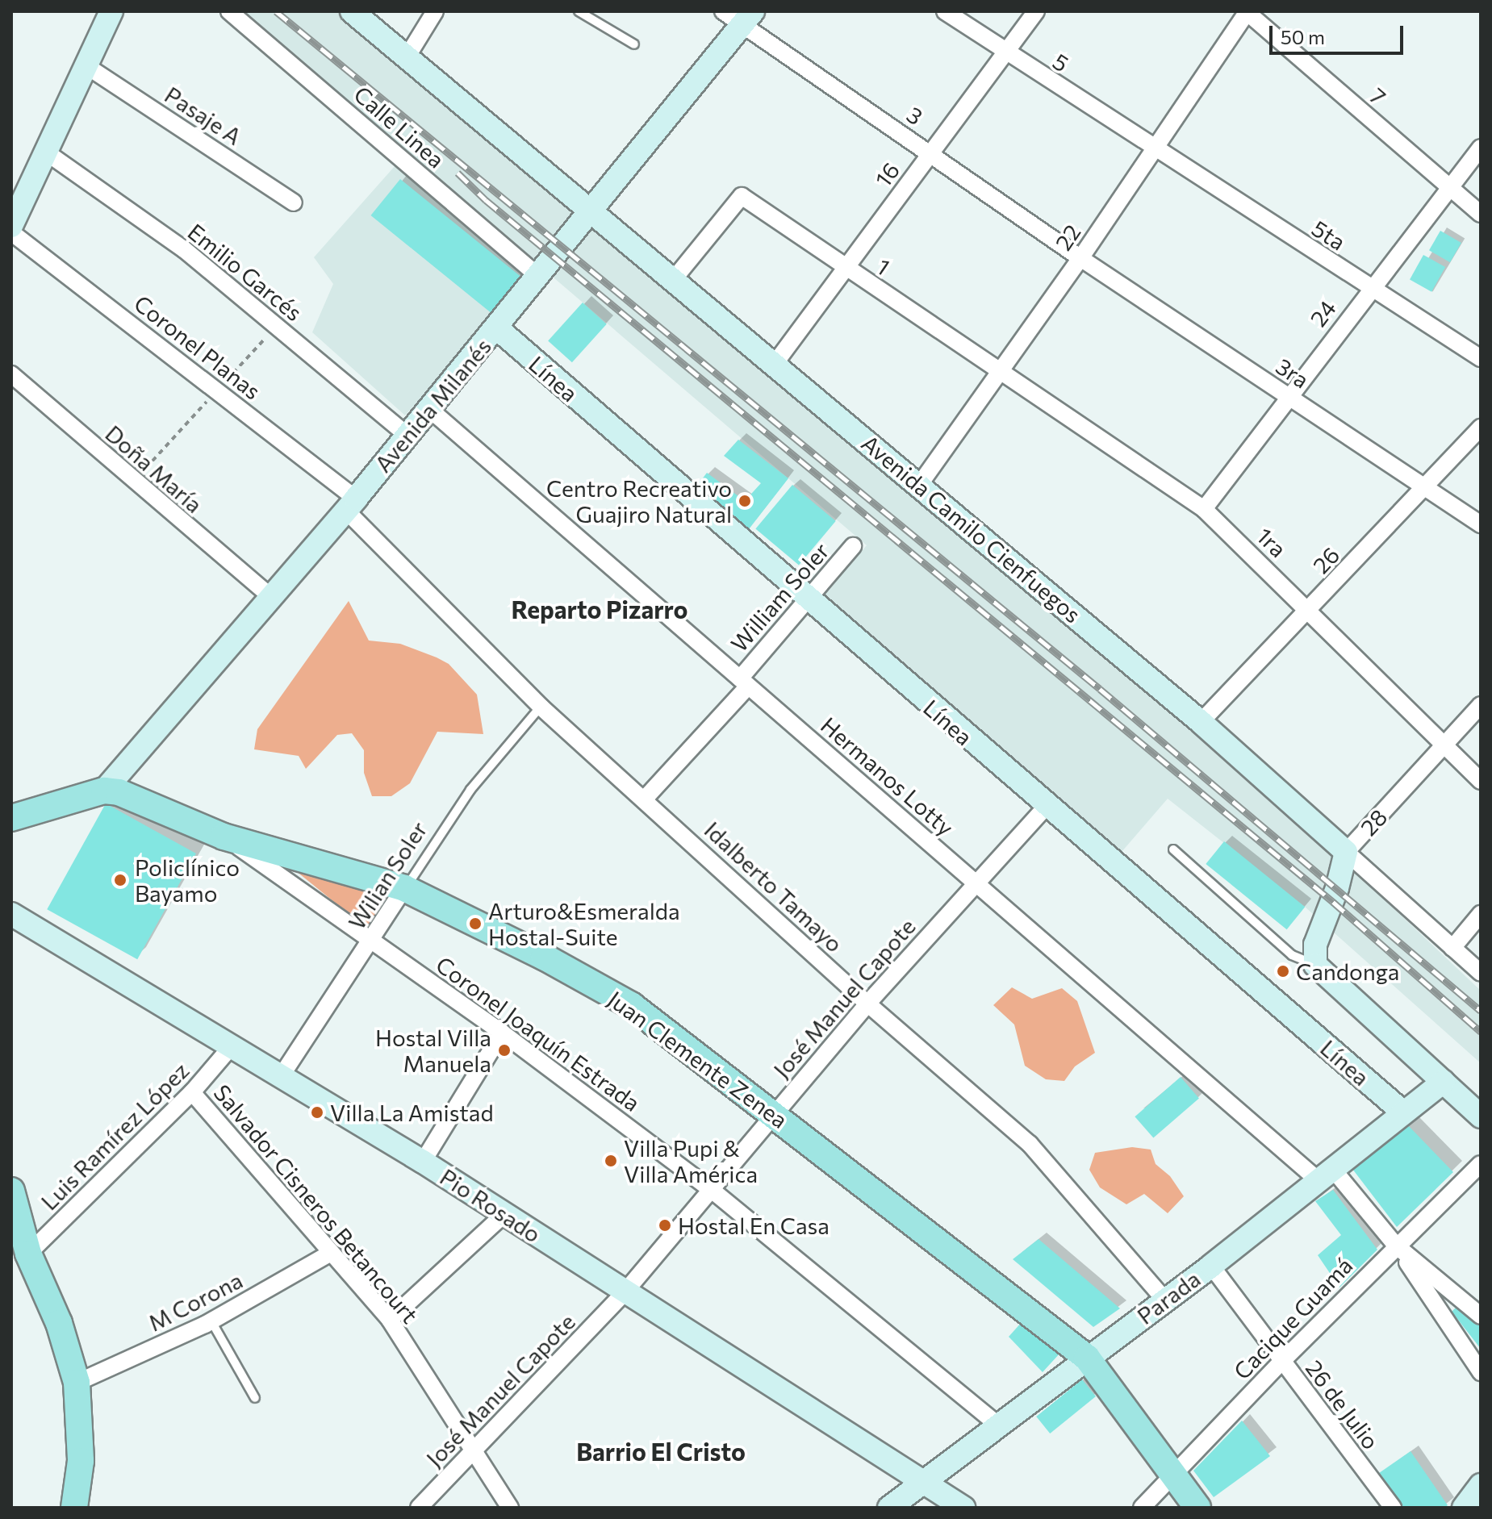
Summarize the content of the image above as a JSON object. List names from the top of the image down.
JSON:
{
  "streets": {
    "main road": ["Juan Clemente Zenea"],
    "street": [
      "5",
      "7",
      "Pasaje A",
      "3",
      "Calle Linea",
      "16",
      "5ta",
      "22",
      "1",
      "Emilio Garcés",
      "24",
      "Coronel Planas",
      "3ra",
      "Línea",
      "Avenida Milanés",
      "Doña María",
      "Avenida Camilo Cienfuegos",
      "1ra",
      "26",
      "William Soler",
      "Hermanos Lotty",
      "28",
      "Wilian Soler",
      "Idalberto Tamayo",
      "José Manuel Capote",
      "Coronel Joaquín Estrada",
      "Luis Ramírez López",
      "Salvador Cisneros Betancourt",
      "Pio Rosado",
      "Parada",
      "M Corona",
      "Cacique Guamá",
      "26 de Julio"
    ]
  },
  "crossings": [
    ["5", "16"],
    ["5", "5ta"],
    ["5", "22"],
    ["7", "22"],
    ["7", "24"],
    ["3", "16"],
    ["3", "22"],
    ["3", "3ra"],
    ["3", "Avenida Milanés"],
    ["Calle Linea", "Avenida Milanés"],
    ["16", "1"],
    ["16", "Avenida Camilo Cienfuegos"],
    ["5ta", "22"],
    ["5ta", "24"],
    ["22", "1"],
    ["22", "3ra"],
    ["22", "Avenida Camilo Cienfuegos"],
    ["22", "1ra"],
    ["1", "Avenida Camilo Cienfuegos"],
    ["1", "1ra"],
    ["Emilio Garcés", "Avenida Milanés"],
    ["24", "3ra"],
    ["24", "1ra"],
    ["Coronel Planas", "Avenida Milanés"],
    ["Coronel Planas", "Idalberto Tamayo"],
    ["3ra", "26"],
    ["Línea", "Avenida Milanés"],
    ["Línea", "William Soler"],
    ["Línea", "José Manuel Capote"],
    ["Línea", "Parada"],
    ["Avenida Milanés", "Doña María"],
    ["Avenida Milanés", "Avenida Camilo Cienfuegos"],
    ["Avenida Milanés", "Hermanos Lotty"],
    ["Avenida Milanés", "Idalberto Tamayo"],
    ["Avenida Milanés", "Juan Clemente Zenea"],
    ["Avenida Camilo Cienfuegos", "26"],
    ["Avenida Camilo Cienfuegos", "28"],
    ["1ra", "26"],
    ["1ra", "28"],
    ["William Soler", "Hermanos Lotty"],
    ["William Soler", "Idalberto Tamayo"],
    ["Hermanos Lotty", "José Manuel Capote"],
    ["Hermanos Lotty", "Parada"],
    ["Hermanos Lotty", "Cacique Guamá"],
    ["Wilian Soler", "Idalberto Tamayo"],
    ["Wilian Soler", "Coronel Joaquín Estrada"],
    ["Wilian Soler", "Juan Clemente Zenea"],
    ["Wilian Soler", "Pio Rosado"],
    ["Idalberto Tamayo", "José Manuel Capote"],
    ["Idalberto Tamayo", "Parada"],
    ["José Manuel Capote", "Coronel Joaquín Estrada"],
    ["José Manuel Capote", "Juan Clemente Zenea"],
    ["José Manuel Capote", "Salvador Cisneros Betancourt"],
    ["José Manuel Capote", "Pio Rosado"],
    ["Coronel Joaquín Estrada", "Juan Clemente Zenea"],
    ["Coronel Joaquín Estrada", "Parada"],
    ["Juan Clemente Zenea", "Parada"],
    ["Juan Clemente Zenea", "Cacique Guamá"],
    ["Luis Ramírez López", "Salvador Cisneros Betancourt"],
    ["Luis Ramírez López", "Pio Rosado"],
    ["Salvador Cisneros Betancourt", "M Corona"],
    ["Pio Rosado", "Parada"],
    ["Parada", "26 de Julio"],
    ["Cacique Guamá", "26 de Julio"]
  ],
  "districts": ["Reparto Pizarro", "Barrio El Cristo"],
  "places": [
    "Centro Recreativo Guajiro Natural",
    "Policlínico Bayamo",
    "Arturo&Esmeralda Hostal-Suite",
    "Candonga",
    "Hostal Villa Manuela",
    "Villa La Amistad",
    "Villa Pupi & Villa América",
    "Hostal En Casa"
  ],
  "scale_bar": "50 m"
}
